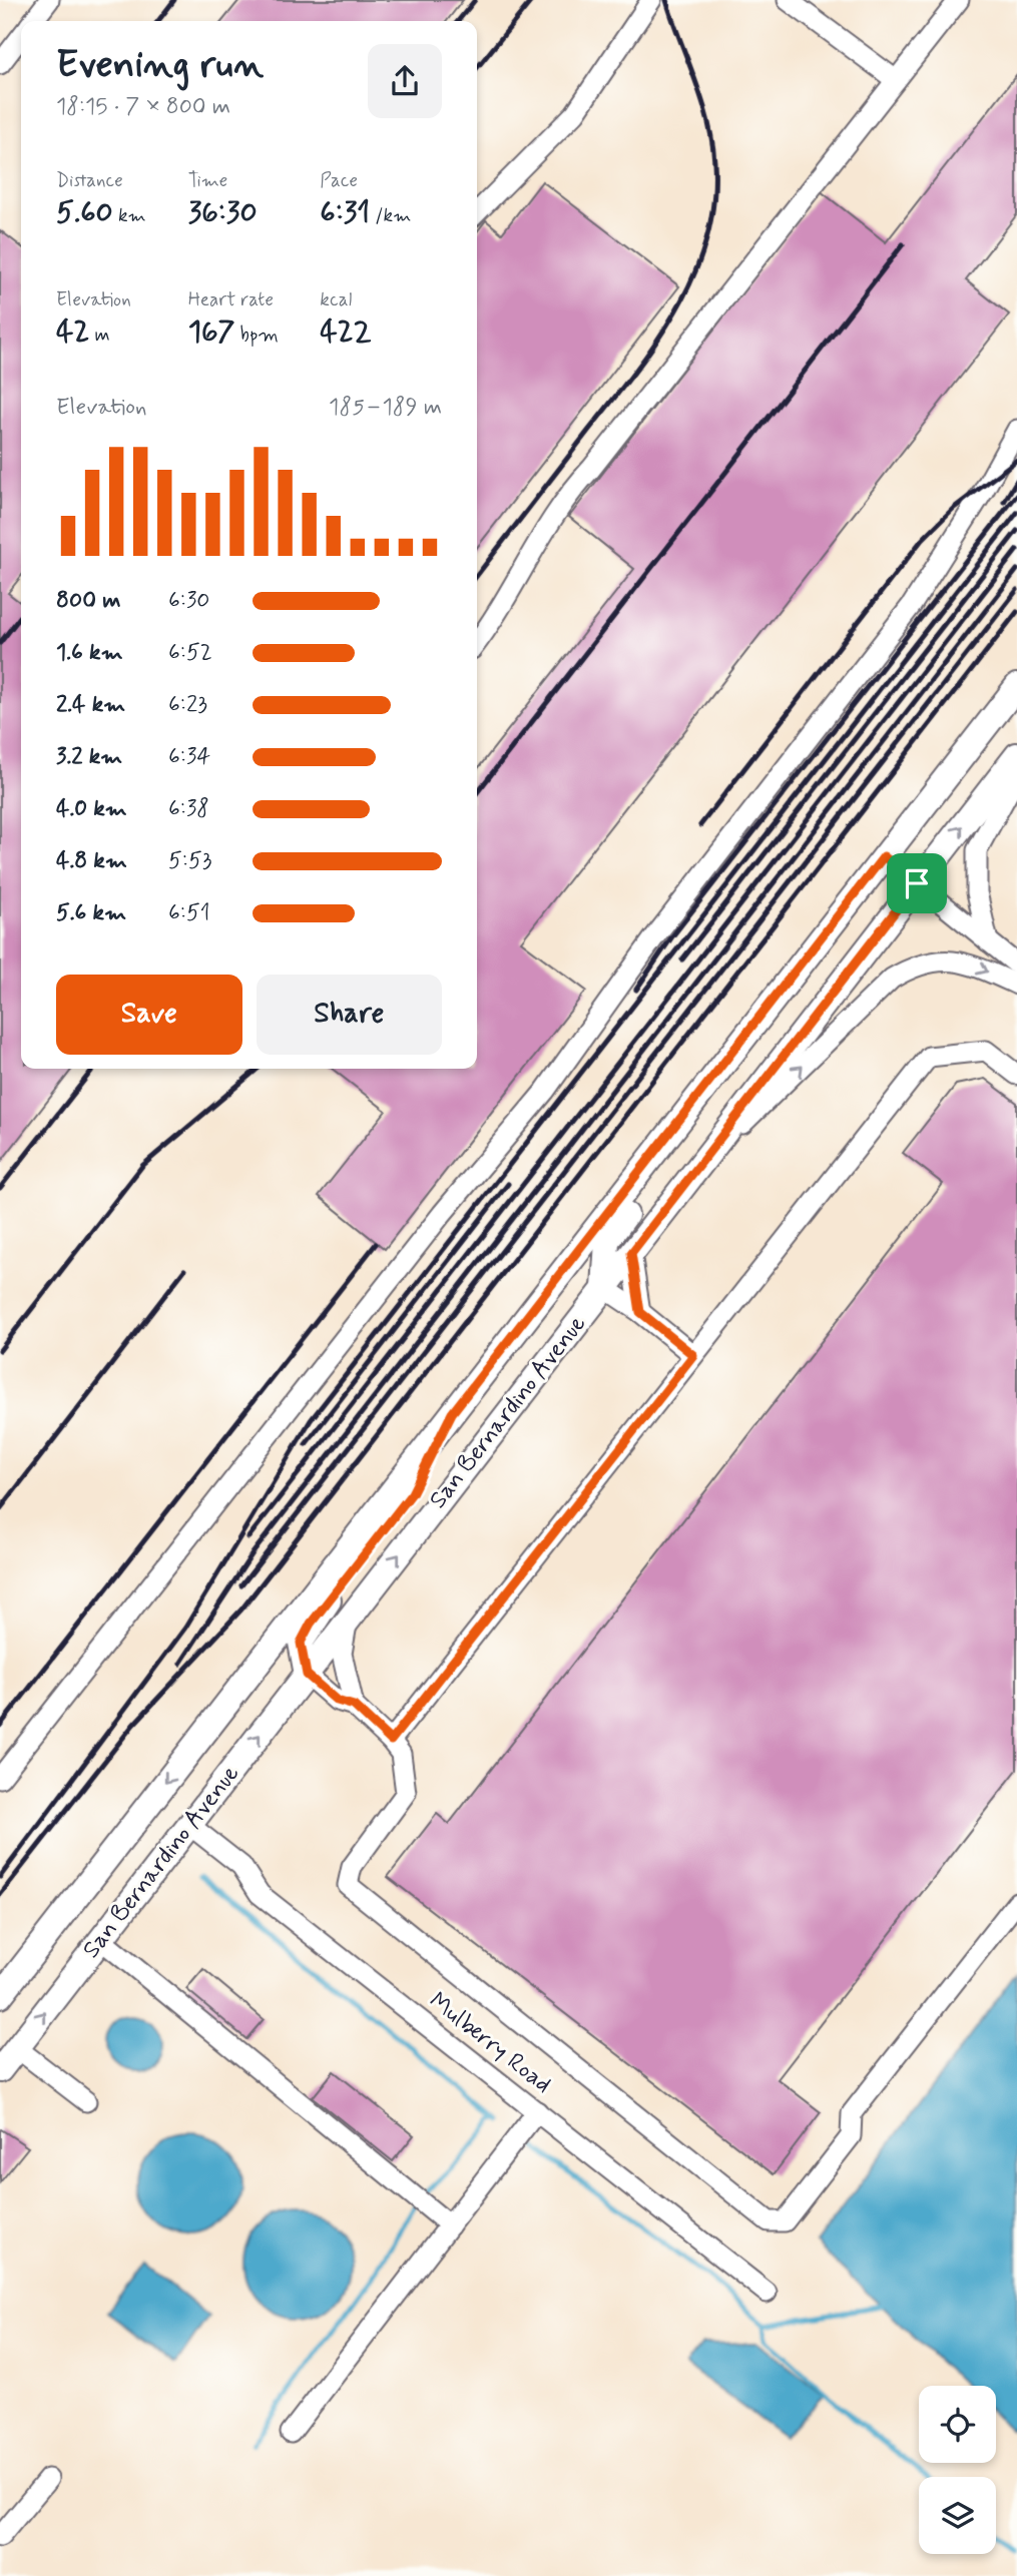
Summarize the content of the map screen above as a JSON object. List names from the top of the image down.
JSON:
{
  "streets": {
    "main road": ["San Bernardino Avenue"],
    "street": ["Mulberry Road"]
  },
  "crossings": [
    ["San Bernardino Avenue", "Mulberry Road"]
  ],
  "page": {
    "heading": ["Evening run", "18:15 · 7 × 800 m"],
    "stats": [
      ["Distance", "5.60 km"],
      ["Time", "36:30"],
      ["Pace", "6:31 /km"],
      ["Elevation", "42 m"],
      ["Heart rate", "167 bpm"],
      ["kcal", "422"]
    ],
    "chart": ["Elevation", "185–189 m"],
    "list": [
      {
        "name": "800 m",
        "note": "6:30"
      },
      {
        "name": "1.6 km",
        "note": "6:52"
      },
      {
        "name": "2.4 km",
        "note": "6:23"
      },
      {
        "name": "3.2 km",
        "note": "6:34"
      },
      {
        "name": "4.0 km",
        "note": "6:38"
      },
      {
        "name": "4.8 km",
        "note": "5:53"
      },
      {
        "name": "5.6 km",
        "note": "6:51"
      }
    ],
    "buttons": ["Save", "Share"]
  }
}
